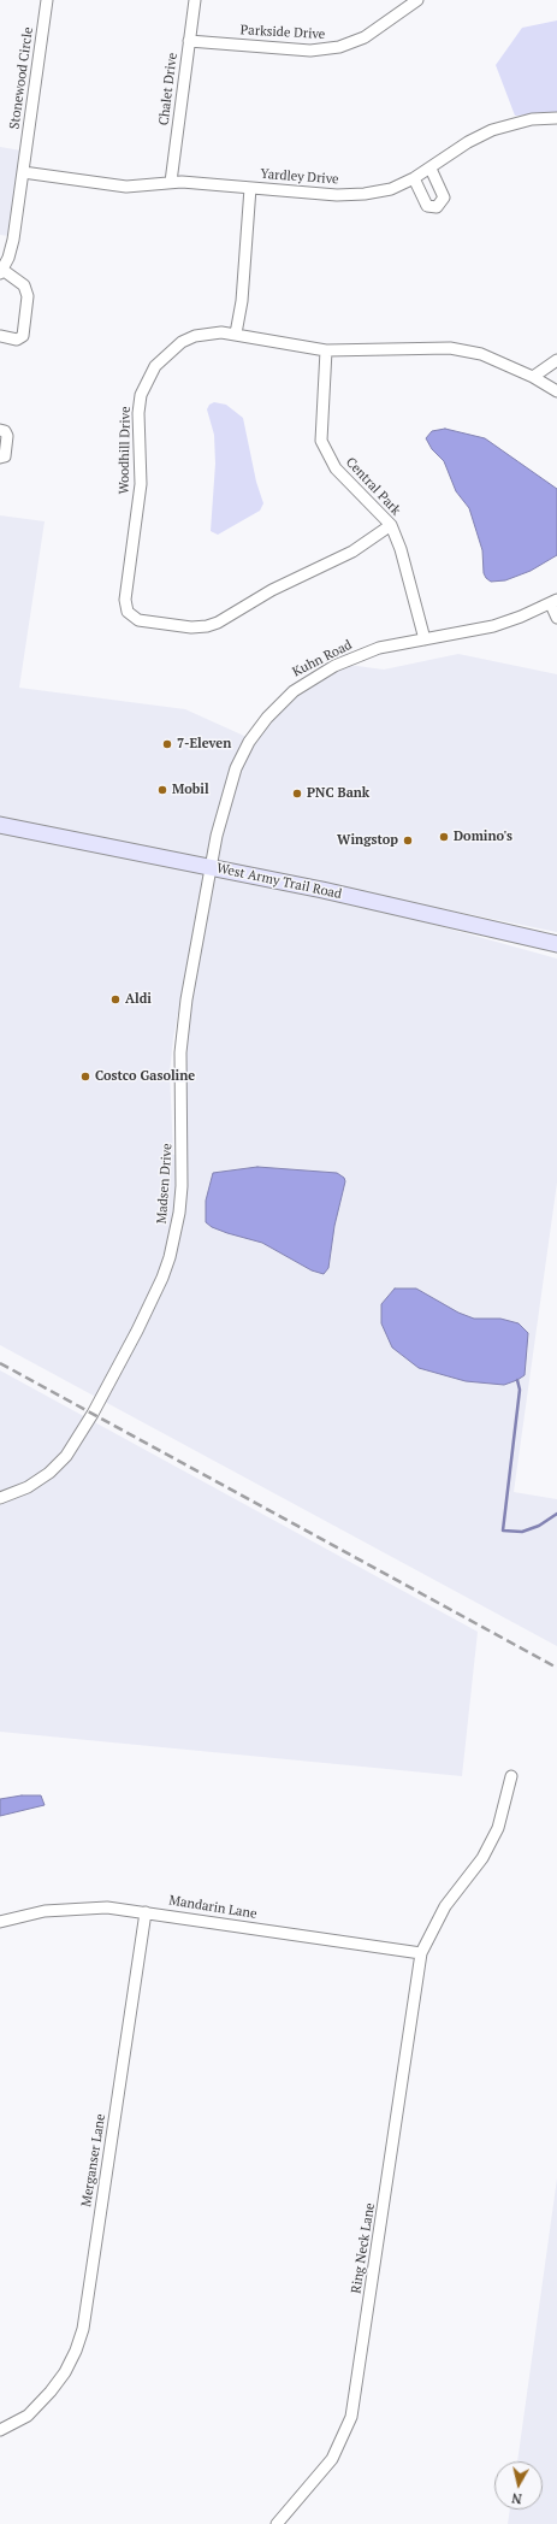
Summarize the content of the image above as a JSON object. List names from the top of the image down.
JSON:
{
  "streets": {
    "main road": ["West Army Trail Road"],
    "street": [
      "Parkside Drive",
      "Stonewood Circle",
      "Chalet Drive",
      "Yardley Drive",
      "Woodhill Drive",
      "Central Park",
      "Kuhn Road",
      "Madsen Drive",
      "Mandarin Lane",
      "Merganser Lane",
      "Ring Neck Lane"
    ]
  },
  "crossings": [
    ["Parkside Drive", "Chalet Drive"],
    ["Stonewood Circle", "Yardley Drive"],
    ["Chalet Drive", "Yardley Drive"],
    ["Woodhill Drive", "Central Park"],
    ["Central Park", "Kuhn Road"],
    ["Kuhn Road", "West Army Trail Road"],
    ["Kuhn Road", "Madsen Drive"],
    ["West Army Trail Road", "Madsen Drive"],
    ["Mandarin Lane", "Merganser Lane"],
    ["Mandarin Lane", "Ring Neck Lane"]
  ],
  "places": [
    "7-Eleven",
    "Mobil",
    "PNC Bank",
    "Domino's",
    "Wingstop",
    "Aldi",
    "Costco Gasoline"
  ],
  "north": "bottom"
}
